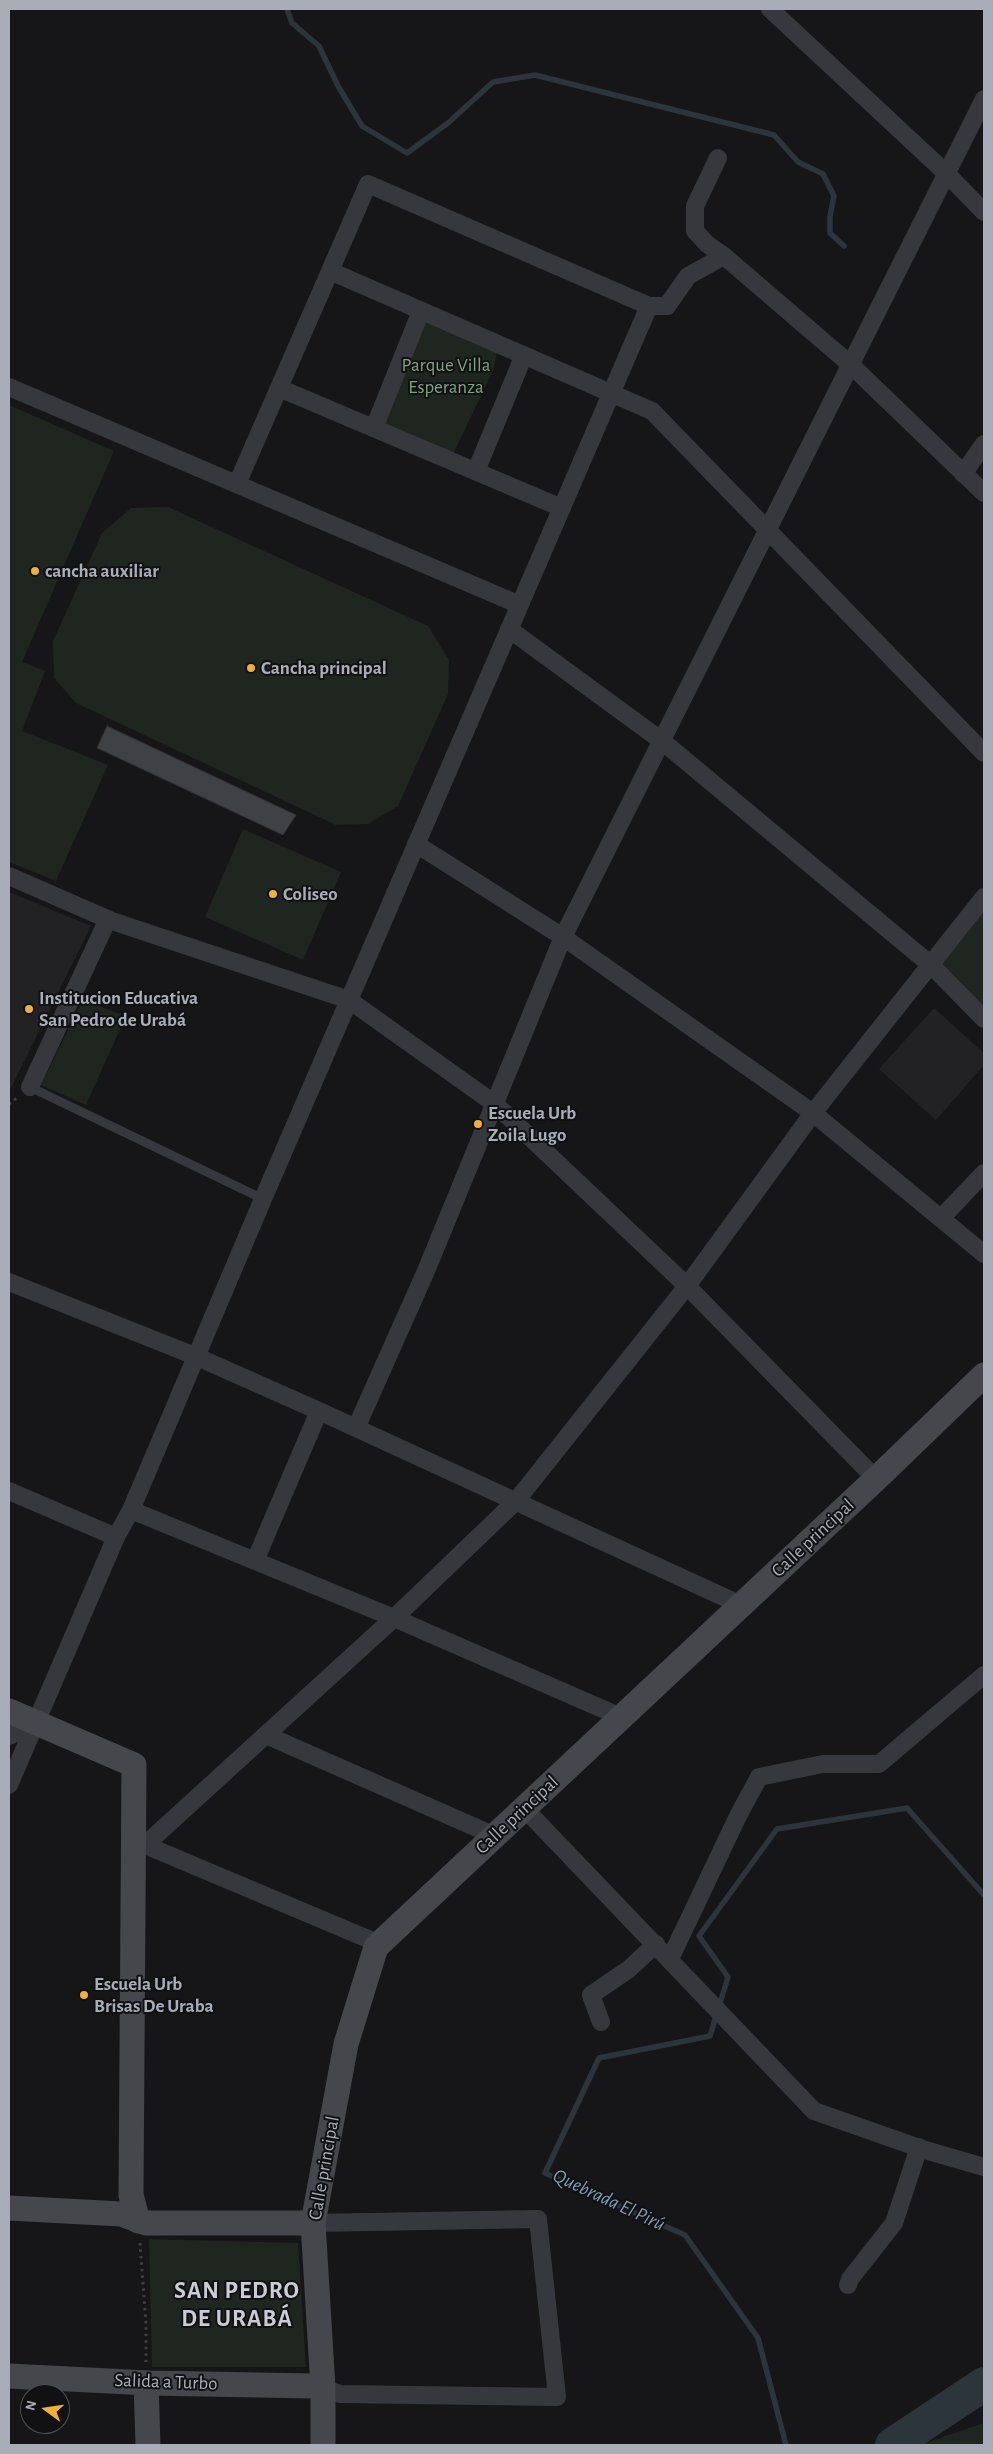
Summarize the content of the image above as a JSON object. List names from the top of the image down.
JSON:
{
  "streets": {
    "main road": ["Calle principal", "Salida a Turbo"]
  },
  "crossings": [
    ["Calle principal", "Salida a Turbo"]
  ],
  "districts": ["SAN PEDRO DE URABÁ"],
  "water": ["Quebrada El Pirú"],
  "parks": ["Parque Villa Esperanza"],
  "places": [
    "cancha auxiliar",
    "Cancha principal",
    "Coliseo",
    "Institucion Educativa San Pedro de Urabá",
    "Escuela Urb Zoila Lugo",
    "Escuela Urb Brisas De Uraba"
  ],
  "north": "left"
}
